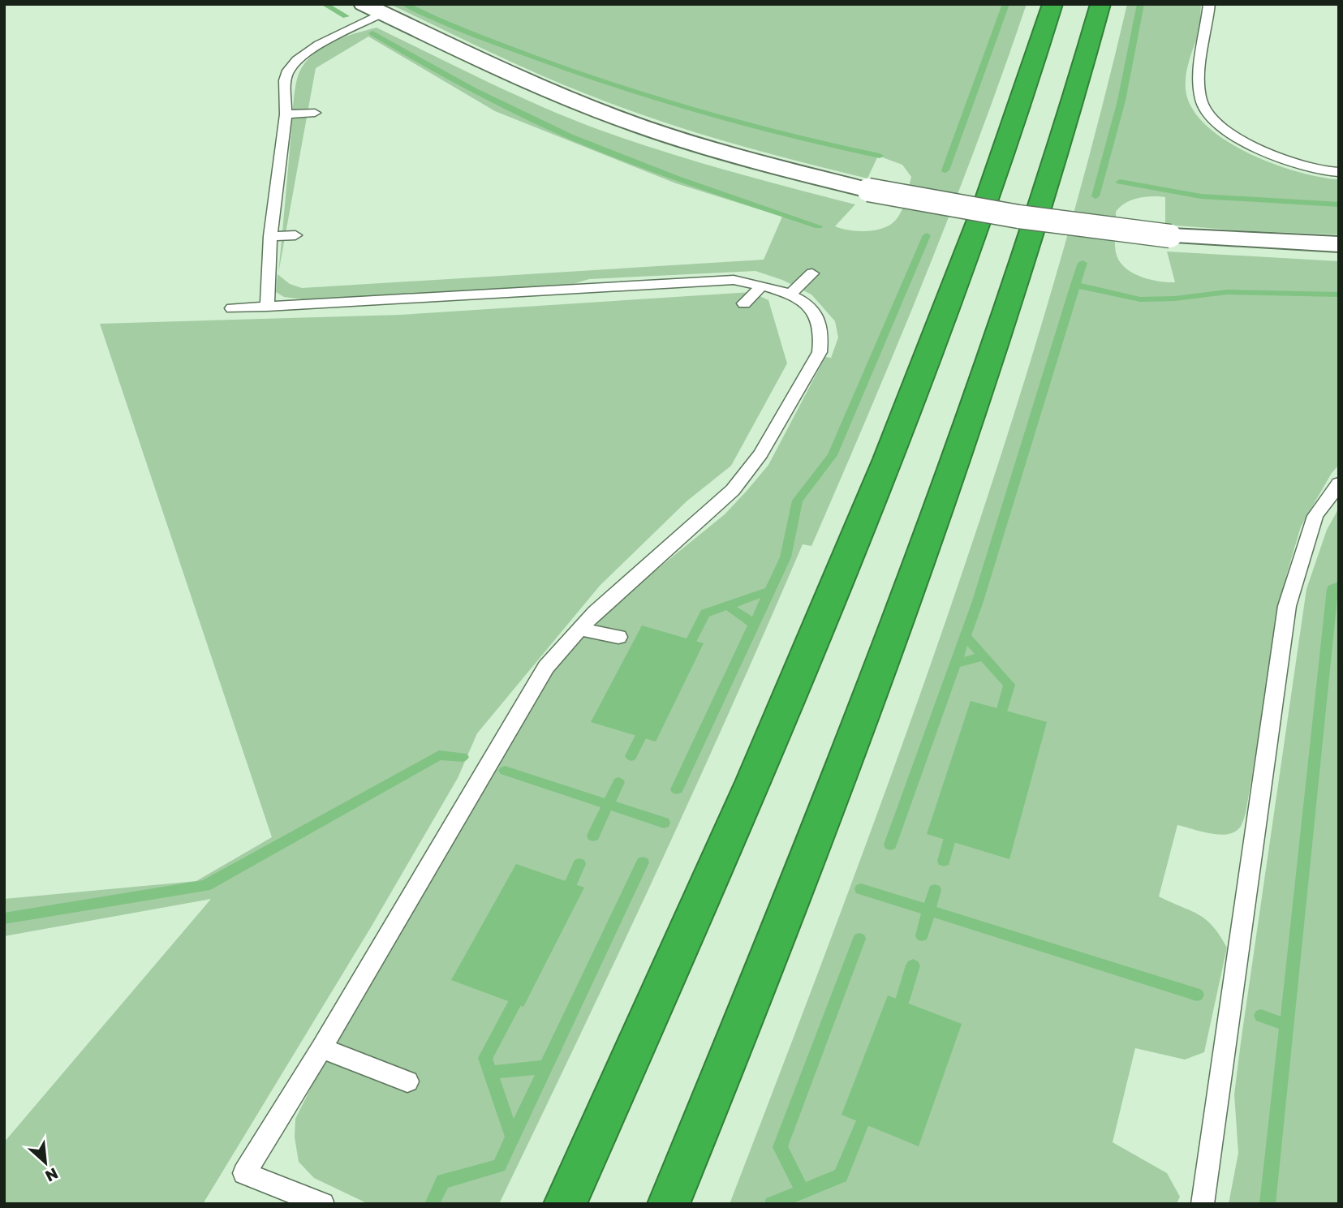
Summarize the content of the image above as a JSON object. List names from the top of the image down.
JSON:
{
  "north": "bottom right"
}
